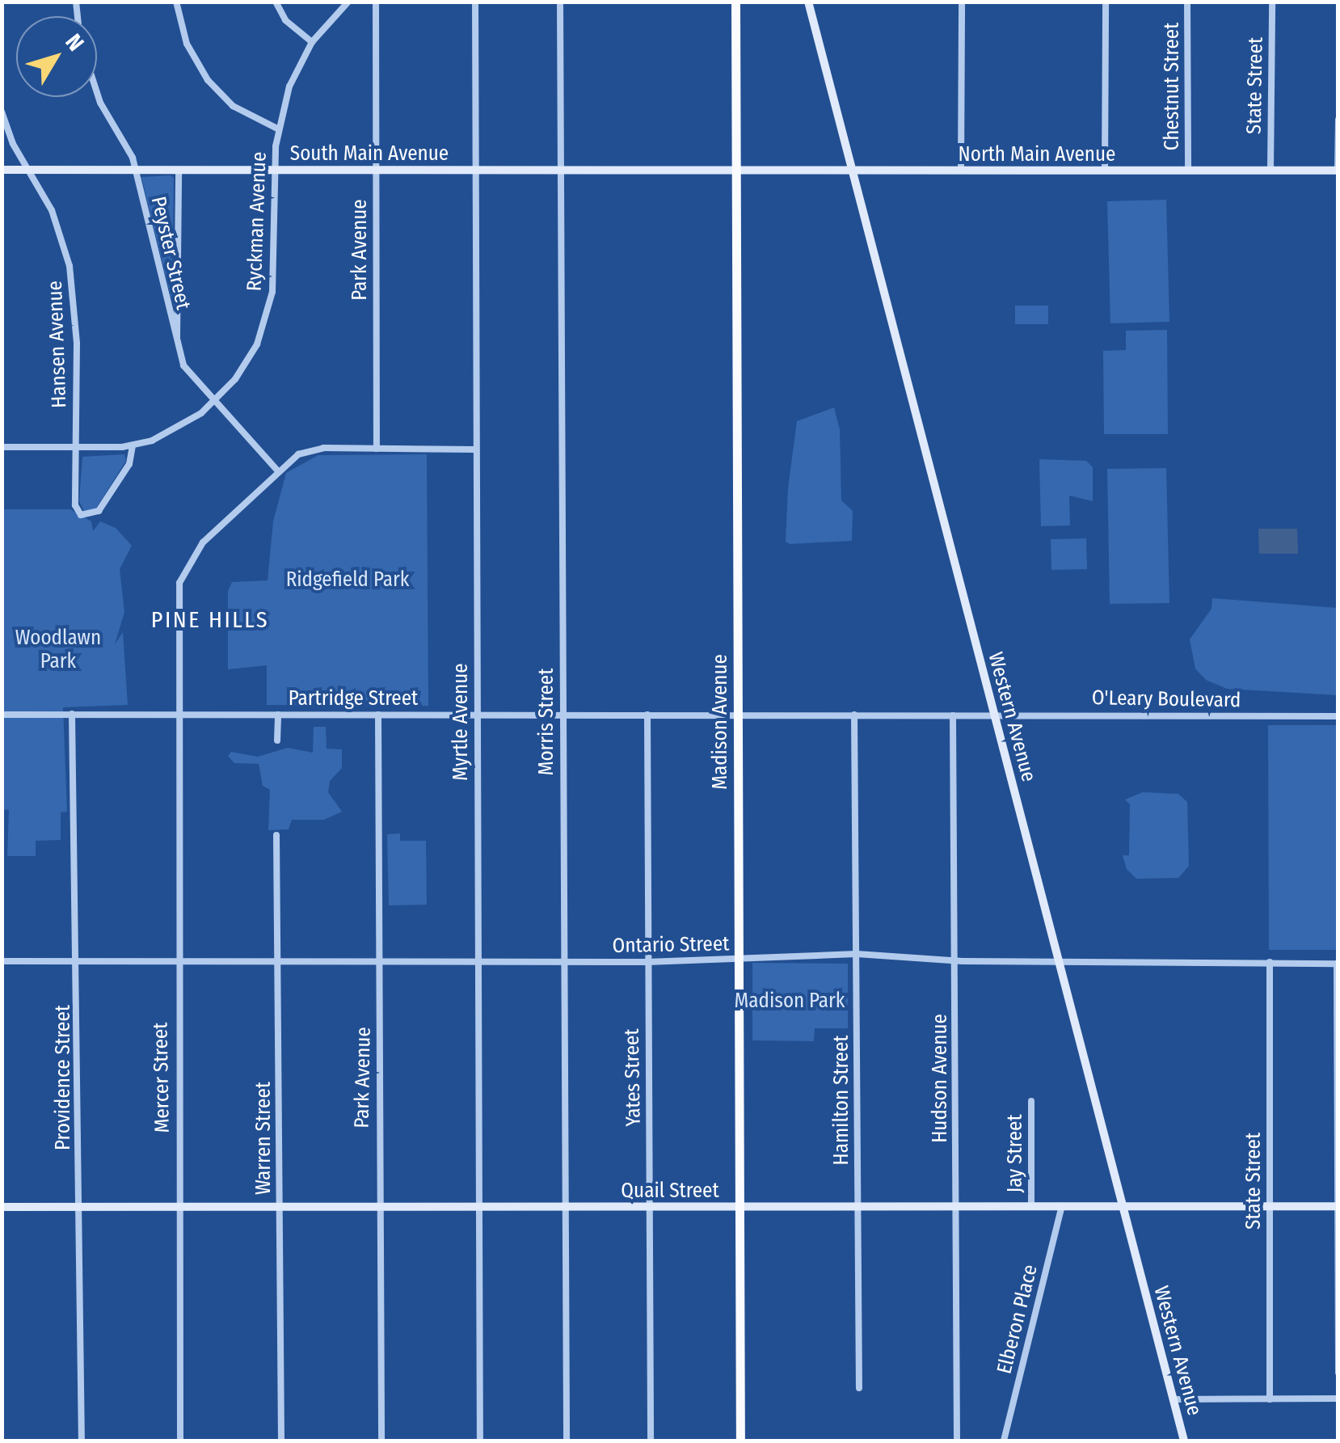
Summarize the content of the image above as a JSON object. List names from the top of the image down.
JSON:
{
  "streets": {
    "main road": ["Madison Avenue"],
    "street": [
      "State Street",
      "Chestnut Street",
      "South Main Avenue",
      "North Main Avenue",
      "Ryckman Avenue",
      "Park Avenue",
      "Peyster Street",
      "Hansen Avenue",
      "Partridge Street",
      "O'Leary Boulevard",
      "Western Avenue",
      "Myrtle Avenue",
      "Morris Street",
      "Ontario Street",
      "Providence Street",
      "Mercer Street",
      "Yates Street",
      "Hudson Avenue",
      "Hamilton Street",
      "Warren Street",
      "Jay Street",
      "Quail Street",
      "Elberon Place"
    ]
  },
  "crossings": [
    ["State Street", "North Main Avenue"],
    ["State Street", "Ontario Street"],
    ["State Street", "Quail Street"],
    ["Chestnut Street", "North Main Avenue"],
    ["South Main Avenue", "North Main Avenue"],
    ["South Main Avenue", "Ryckman Avenue"],
    ["South Main Avenue", "Park Avenue"],
    ["South Main Avenue", "Peyster Street"],
    ["South Main Avenue", "Hansen Avenue"],
    ["South Main Avenue", "Myrtle Avenue"],
    ["South Main Avenue", "Morris Street"],
    ["South Main Avenue", "Madison Avenue"],
    ["North Main Avenue", "Western Avenue"],
    ["North Main Avenue", "Madison Avenue"],
    ["Ryckman Avenue", "Peyster Street"],
    ["Ryckman Avenue", "Hansen Avenue"],
    ["Park Avenue", "Partridge Street"],
    ["Park Avenue", "Ontario Street"],
    ["Park Avenue", "Mercer Street"],
    ["Park Avenue", "Quail Street"],
    ["Peyster Street", "Mercer Street"],
    ["Partridge Street", "O'Leary Boulevard"],
    ["Partridge Street", "Western Avenue"],
    ["Partridge Street", "Myrtle Avenue"],
    ["Partridge Street", "Morris Street"],
    ["Partridge Street", "Madison Avenue"],
    ["Partridge Street", "Providence Street"],
    ["Partridge Street", "Mercer Street"],
    ["Partridge Street", "Yates Street"],
    ["Partridge Street", "Hudson Avenue"],
    ["Partridge Street", "Hamilton Street"],
    ["O'Leary Boulevard", "Western Avenue"],
    ["Western Avenue", "Ontario Street"],
    ["Western Avenue", "Quail Street"],
    ["Myrtle Avenue", "Ontario Street"],
    ["Myrtle Avenue", "Mercer Street"],
    ["Myrtle Avenue", "Quail Street"],
    ["Morris Street", "Ontario Street"],
    ["Morris Street", "Quail Street"],
    ["Madison Avenue", "Ontario Street"],
    ["Madison Avenue", "Quail Street"],
    ["Ontario Street", "Providence Street"],
    ["Ontario Street", "Mercer Street"],
    ["Ontario Street", "Yates Street"],
    ["Ontario Street", "Hudson Avenue"],
    ["Ontario Street", "Hamilton Street"],
    ["Ontario Street", "Warren Street"],
    ["Providence Street", "Quail Street"],
    ["Mercer Street", "Quail Street"],
    ["Yates Street", "Quail Street"],
    ["Hudson Avenue", "Quail Street"],
    ["Hamilton Street", "Quail Street"],
    ["Warren Street", "Quail Street"],
    ["Jay Street", "Quail Street"],
    ["Quail Street", "Elberon Place"]
  ],
  "districts": ["PINE HILLS"],
  "parks": ["Ridgefield Park", "Woodlawn Park", "Madison Park"],
  "north": "top right"
}
